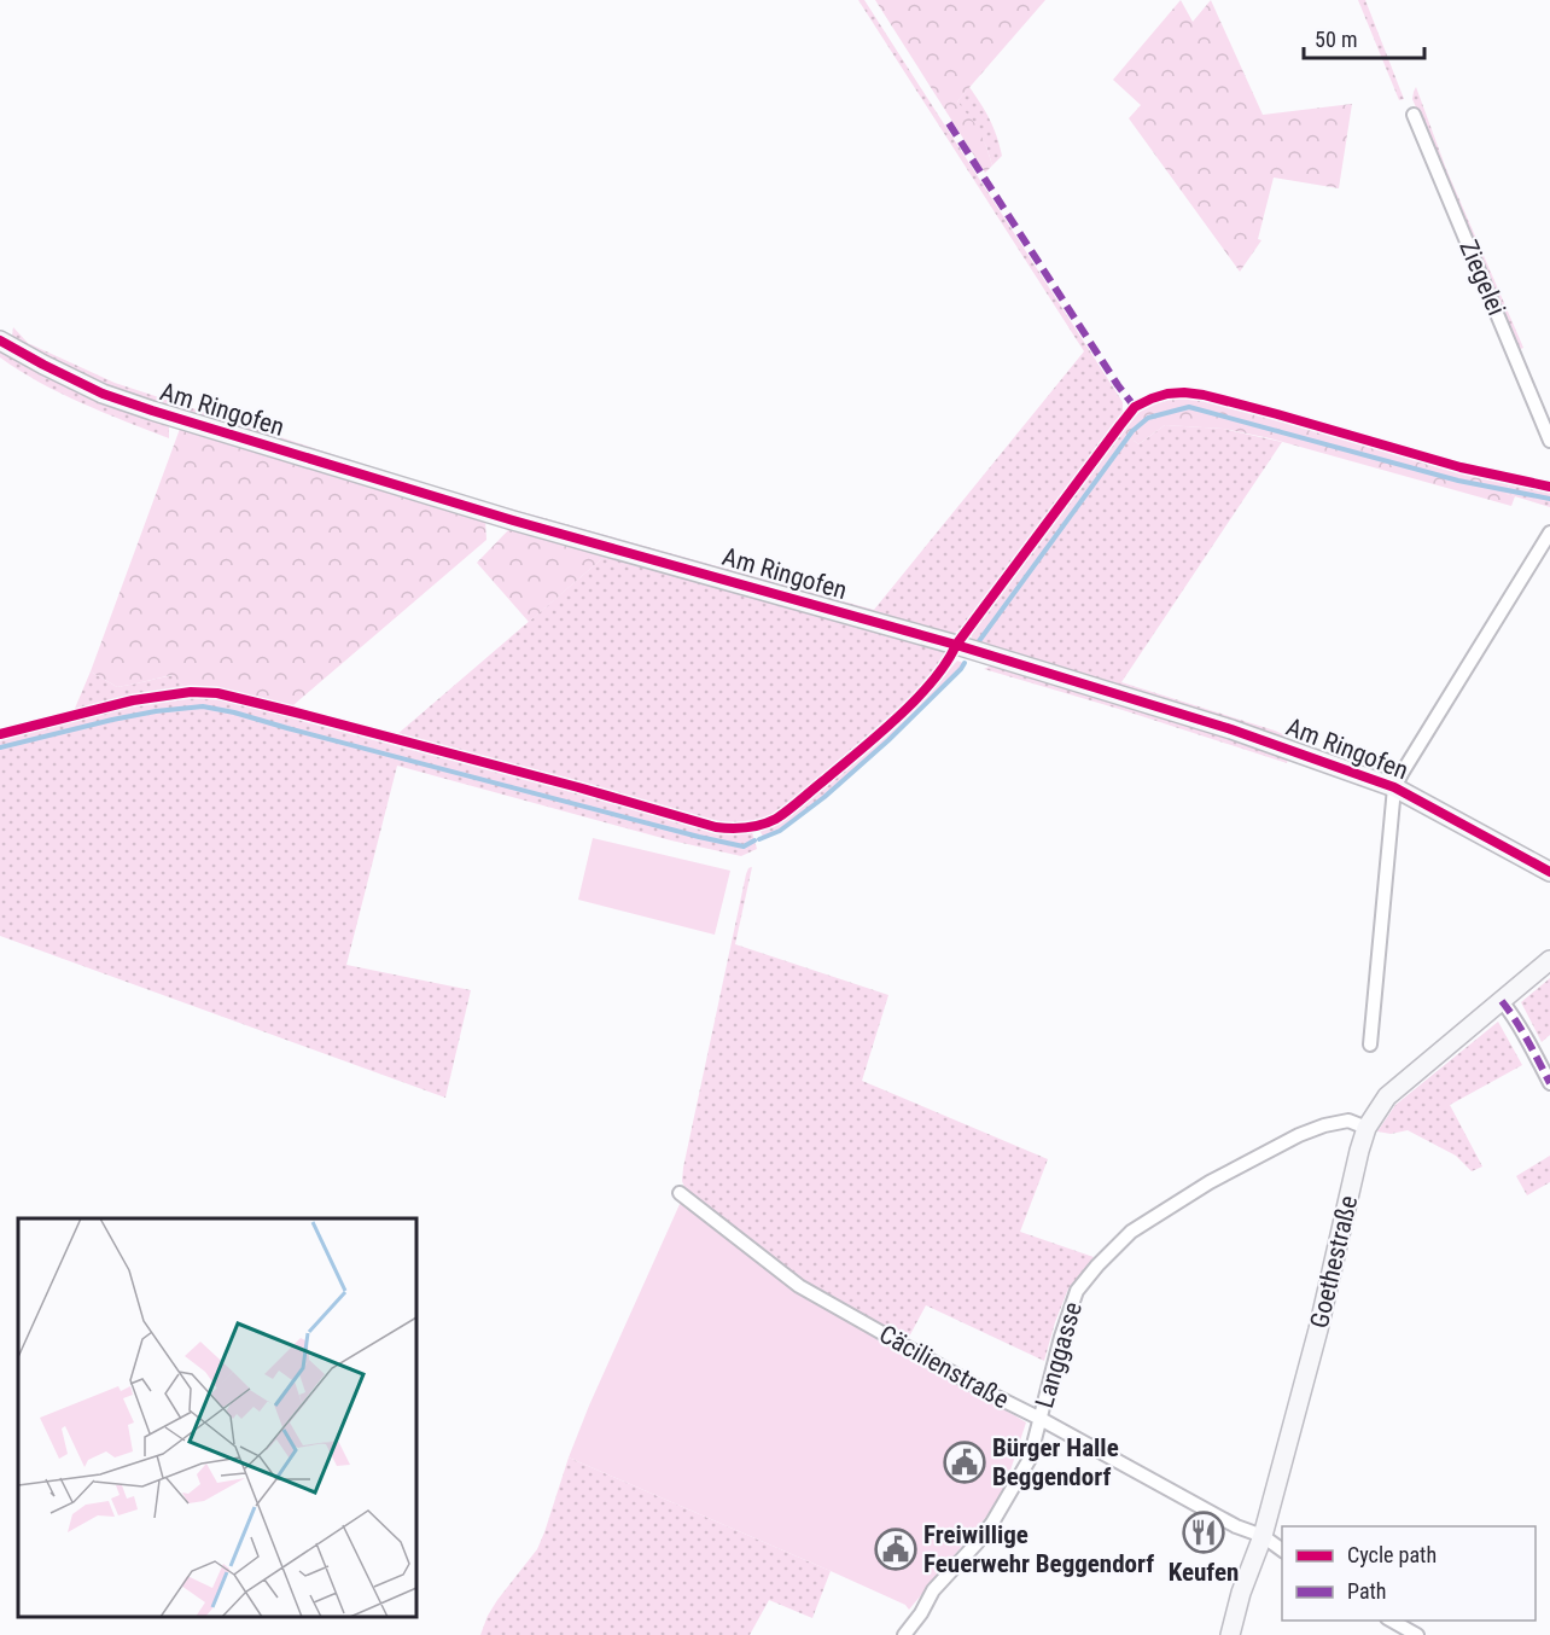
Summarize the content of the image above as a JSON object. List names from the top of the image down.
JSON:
{
  "streets": {
    "street": [
      "Ziegelei",
      "Am Ringofen",
      "Goethestraße",
      "Langgasse",
      "Cäcilienstraße"
    ]
  },
  "crossings": [
    ["Goethestraße", "Langgasse"],
    ["Goethestraße", "Cäcilienstraße"],
    ["Langgasse", "Cäcilienstraße"]
  ],
  "places": {
    "public building": ["Bürger Halle Beggendorf", "Freiwillige Feuerwehr Beggendorf"],
    "restaurant": ["Keufen"]
  },
  "legend": ["Cycle path", "Path"],
  "scale_bar": "50 m"
}
